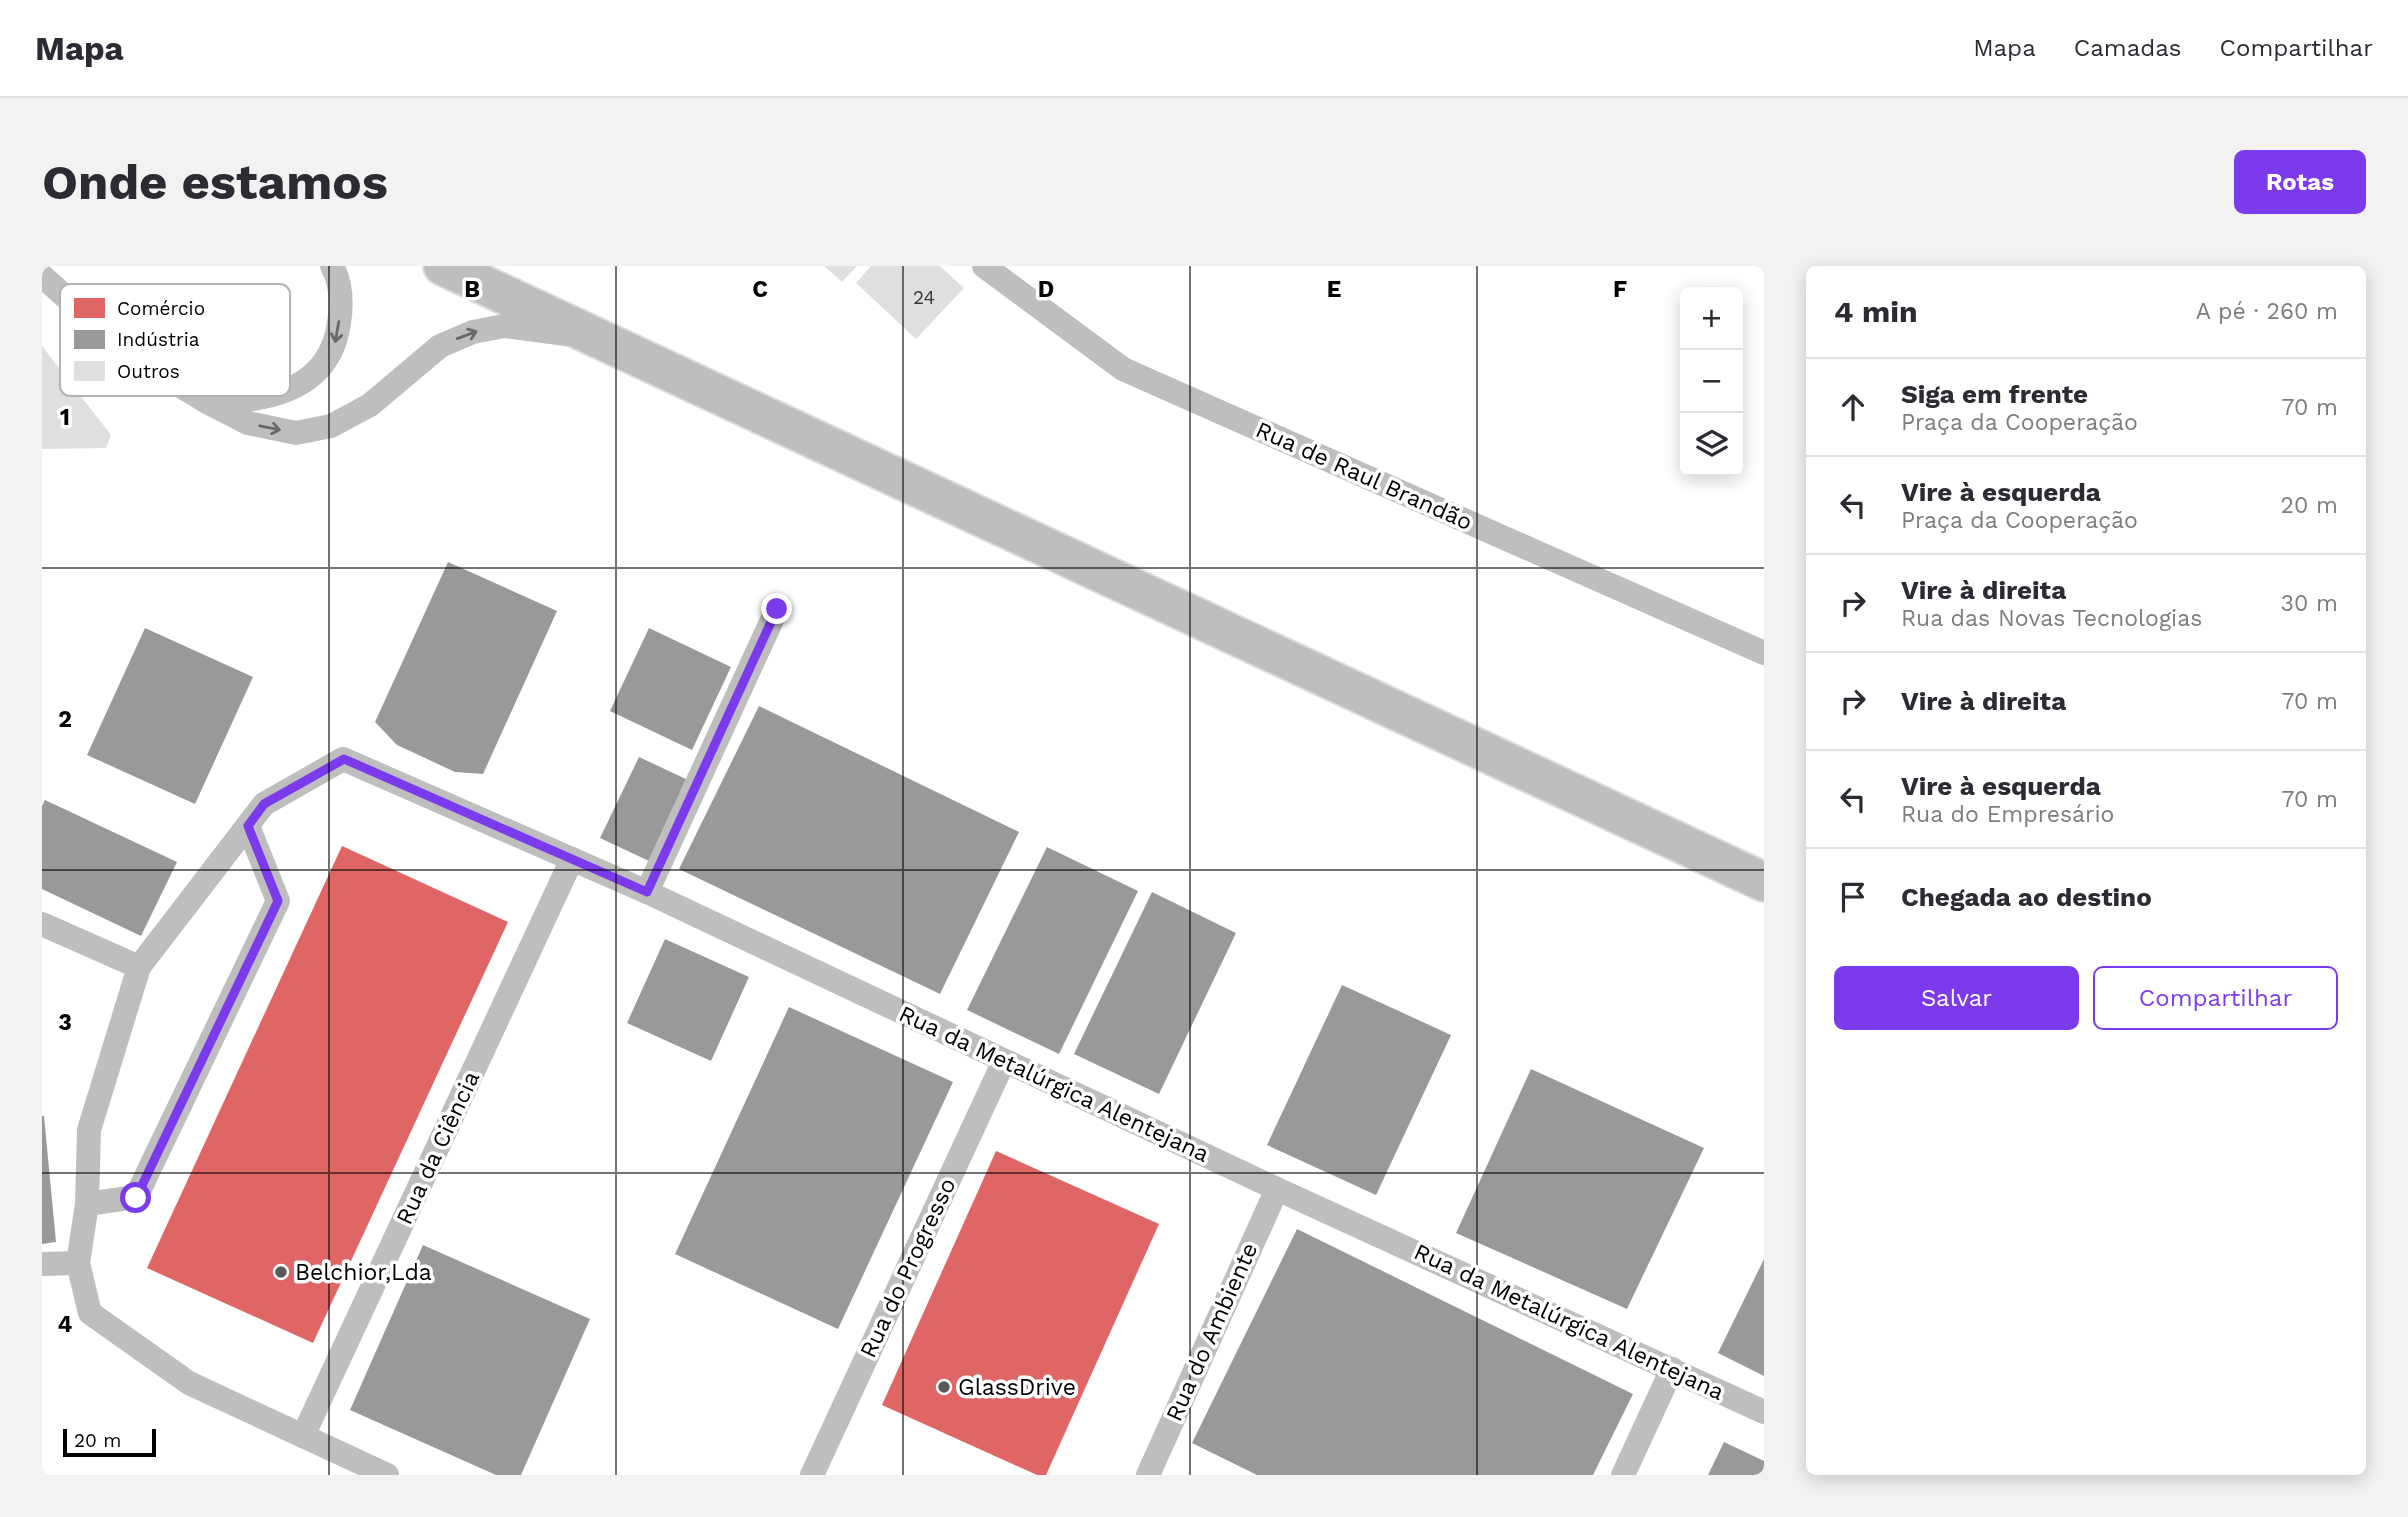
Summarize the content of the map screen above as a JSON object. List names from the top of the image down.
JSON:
{
  "streets": {
    "street": [
      "Rua de Raul Brandão",
      "Rua da Metalúrgica Alentejana",
      "Rua da Ciência",
      "Rua do Progresso",
      "Rua do Ambiente"
    ]
  },
  "crossings": [
    ["Rua da Metalúrgica Alentejana", "Rua da Ciência"],
    ["Rua da Metalúrgica Alentejana", "Rua do Progresso"],
    ["Rua da Metalúrgica Alentejana", "Rua do Ambiente"]
  ],
  "places": ["Belchior,Lda", "GlassDrive"],
  "house_numbers": ["24"],
  "legend": ["Comércio", "Indústria", "Outros"],
  "scale_bar": "20 m",
  "page": {
    "header": "Mapa",
    "nav": ["Mapa", "Camadas", "Compartilhar"],
    "buttons": [
      "Rotas",
      ["Salvar", "Compartilhar"]
    ],
    "title": "Onde estamos",
    "heading": ["4 min", "A pé · 260 m"],
    "map_buttons": ["+", "−"],
    "list": [
      ["Siga em frente", "Praça da Cooperação", "70 m"],
      ["Vire à esquerda", "Praça da Cooperação", "20 m"],
      ["Vire à direita", "Rua das Novas Tecnologias", "30 m"],
      ["Vire à direita", "70 m"],
      ["Vire à esquerda", "Rua do Empresário", "70 m"],
      "Chegada ao destino"
    ],
    "scale": "20 m"
  },
  "grid": {
    "columns": [
      "B",
      "C",
      "D",
      "E",
      "F"
    ],
    "rows": [
      "1",
      "2",
      "3",
      "4"
    ]
  }
}
